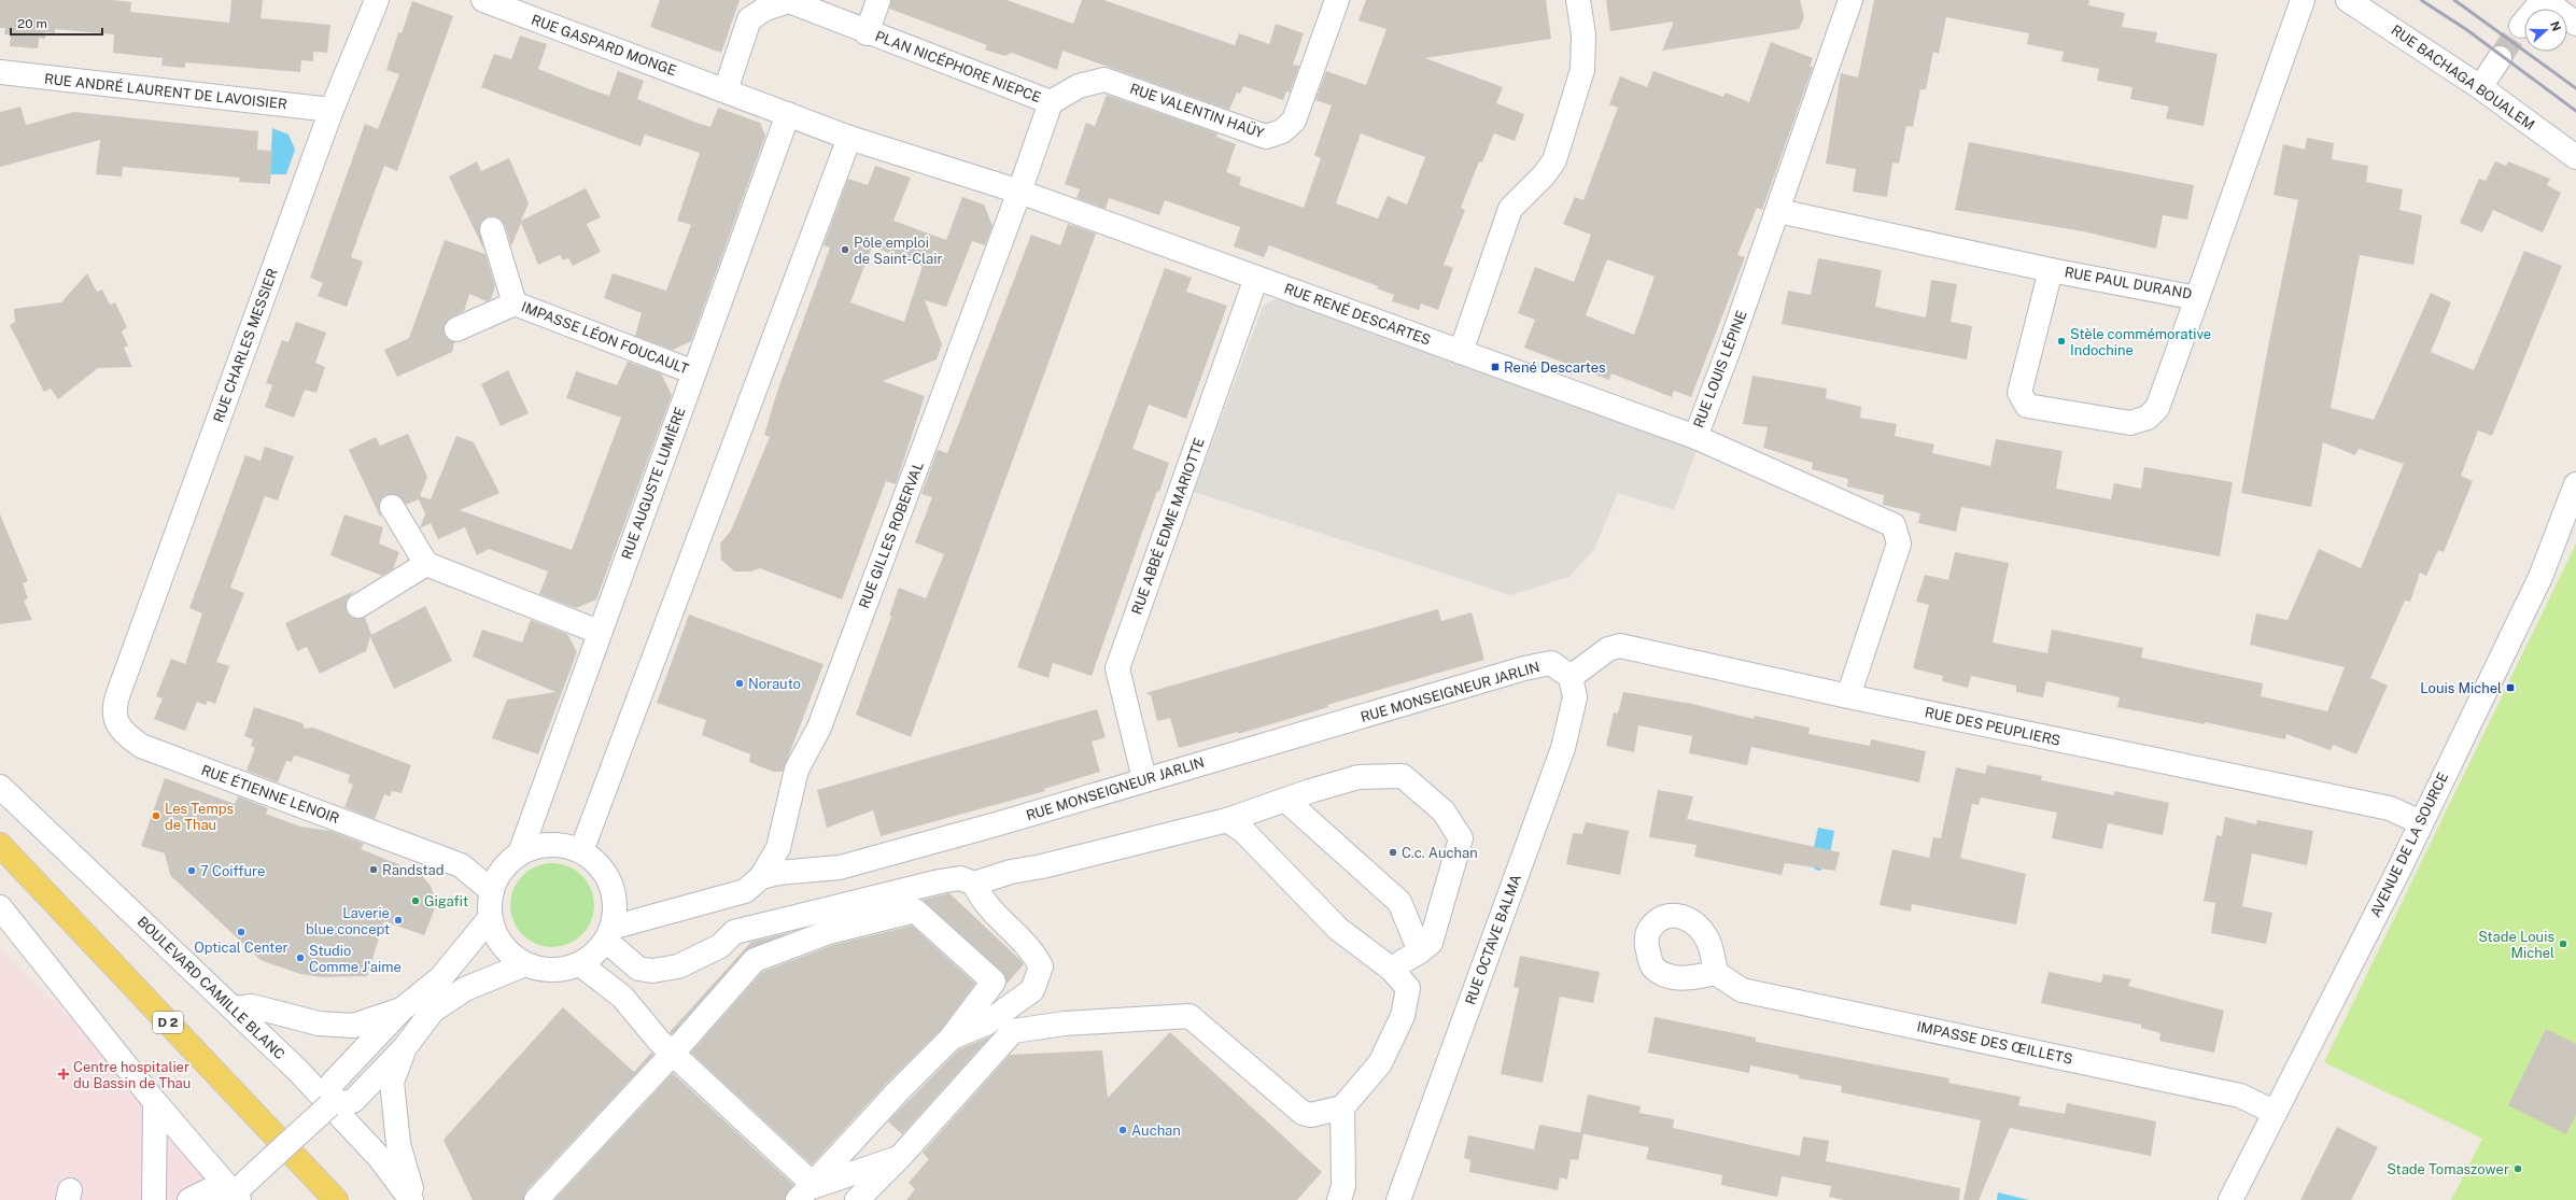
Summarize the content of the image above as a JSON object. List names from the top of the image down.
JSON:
{
  "streets": {
    "main road": ["D 2"],
    "street": [
      "RUE GASPARD MONGE",
      "PLAN NICÉPHORE NIEPCE",
      "RUE BACHAGA BOUALEM",
      "RUE ANDRÉ LAURENT DE LAVOISIER",
      "RUE VALENTIN HAÜY",
      "RUE PAUL DURAND",
      "RUE RENÉ DESCARTES",
      "IMPASSE LÉON FOUCAULT",
      "RUE CHARLES MESSIER",
      "RUE LOUIS LÉPINE",
      "RUE AUGUSTE LUMIÈRE",
      "RUE ABBÉ EDME MARIOTTE",
      "RUE GILLES ROBERVAL",
      "RUE MONSEIGNEUR JARLIN",
      "RUE DES PEUPLIERS",
      "RUE ÉTIENNE LENOIR",
      "AVENUE DE LA SOURCE",
      "RUE OCTAVE BALMA",
      "BOULEVARD CAMILLE BLANC",
      "IMPASSE DES ŒILLETS"
    ]
  },
  "crossings": [
    ["RUE GASPARD MONGE", "PLAN NICÉPHORE NIEPCE"],
    ["PLAN NICÉPHORE NIEPCE", "RUE VALENTIN HAÜY"],
    ["PLAN NICÉPHORE NIEPCE", "RUE RENÉ DESCARTES"],
    ["PLAN NICÉPHORE NIEPCE", "RUE GILLES ROBERVAL"],
    ["RUE ANDRÉ LAURENT DE LAVOISIER", "RUE CHARLES MESSIER"],
    ["RUE PAUL DURAND", "RUE LOUIS LÉPINE"],
    ["RUE RENÉ DESCARTES", "RUE LOUIS LÉPINE"],
    ["RUE RENÉ DESCARTES", "RUE ABBÉ EDME MARIOTTE"],
    ["RUE RENÉ DESCARTES", "RUE GILLES ROBERVAL"],
    ["IMPASSE LÉON FOUCAULT", "RUE AUGUSTE LUMIÈRE"],
    ["RUE CHARLES MESSIER", "RUE ÉTIENNE LENOIR"],
    ["RUE LOUIS LÉPINE", "RUE DES PEUPLIERS"],
    ["RUE AUGUSTE LUMIÈRE", "RUE MONSEIGNEUR JARLIN"],
    ["RUE AUGUSTE LUMIÈRE", "RUE ÉTIENNE LENOIR"],
    ["RUE ABBÉ EDME MARIOTTE", "RUE MONSEIGNEUR JARLIN"],
    ["RUE GILLES ROBERVAL", "RUE MONSEIGNEUR JARLIN"],
    ["RUE MONSEIGNEUR JARLIN", "RUE DES PEUPLIERS"],
    ["RUE MONSEIGNEUR JARLIN", "RUE ÉTIENNE LENOIR"],
    ["RUE MONSEIGNEUR JARLIN", "RUE OCTAVE BALMA"],
    ["RUE DES PEUPLIERS", "AVENUE DE LA SOURCE"],
    ["RUE DES PEUPLIERS", "RUE OCTAVE BALMA"],
    ["AVENUE DE LA SOURCE", "IMPASSE DES ŒILLETS"]
  ],
  "places": {
    "other": [
      "Pôle emploi de Saint-Clair",
      "Stèle commémorative Indochine",
      "Norauto",
      "Les Temps de Thau",
      "C.c. Auchan",
      "Randstad",
      "7 Coiffure",
      "Gigafit",
      "Laverie blue concept",
      "Optical Center",
      "Stade Louis Michel",
      "Studio Comme J'aime",
      "Auchan",
      "Stade Tomaszower"
    ],
    "transit": ["René Descartes", "Louis Michel"],
    "health": ["Centre hospitalier du Bassin de Thau"]
  },
  "scale_bar": "20 m",
  "north": "right"
}
